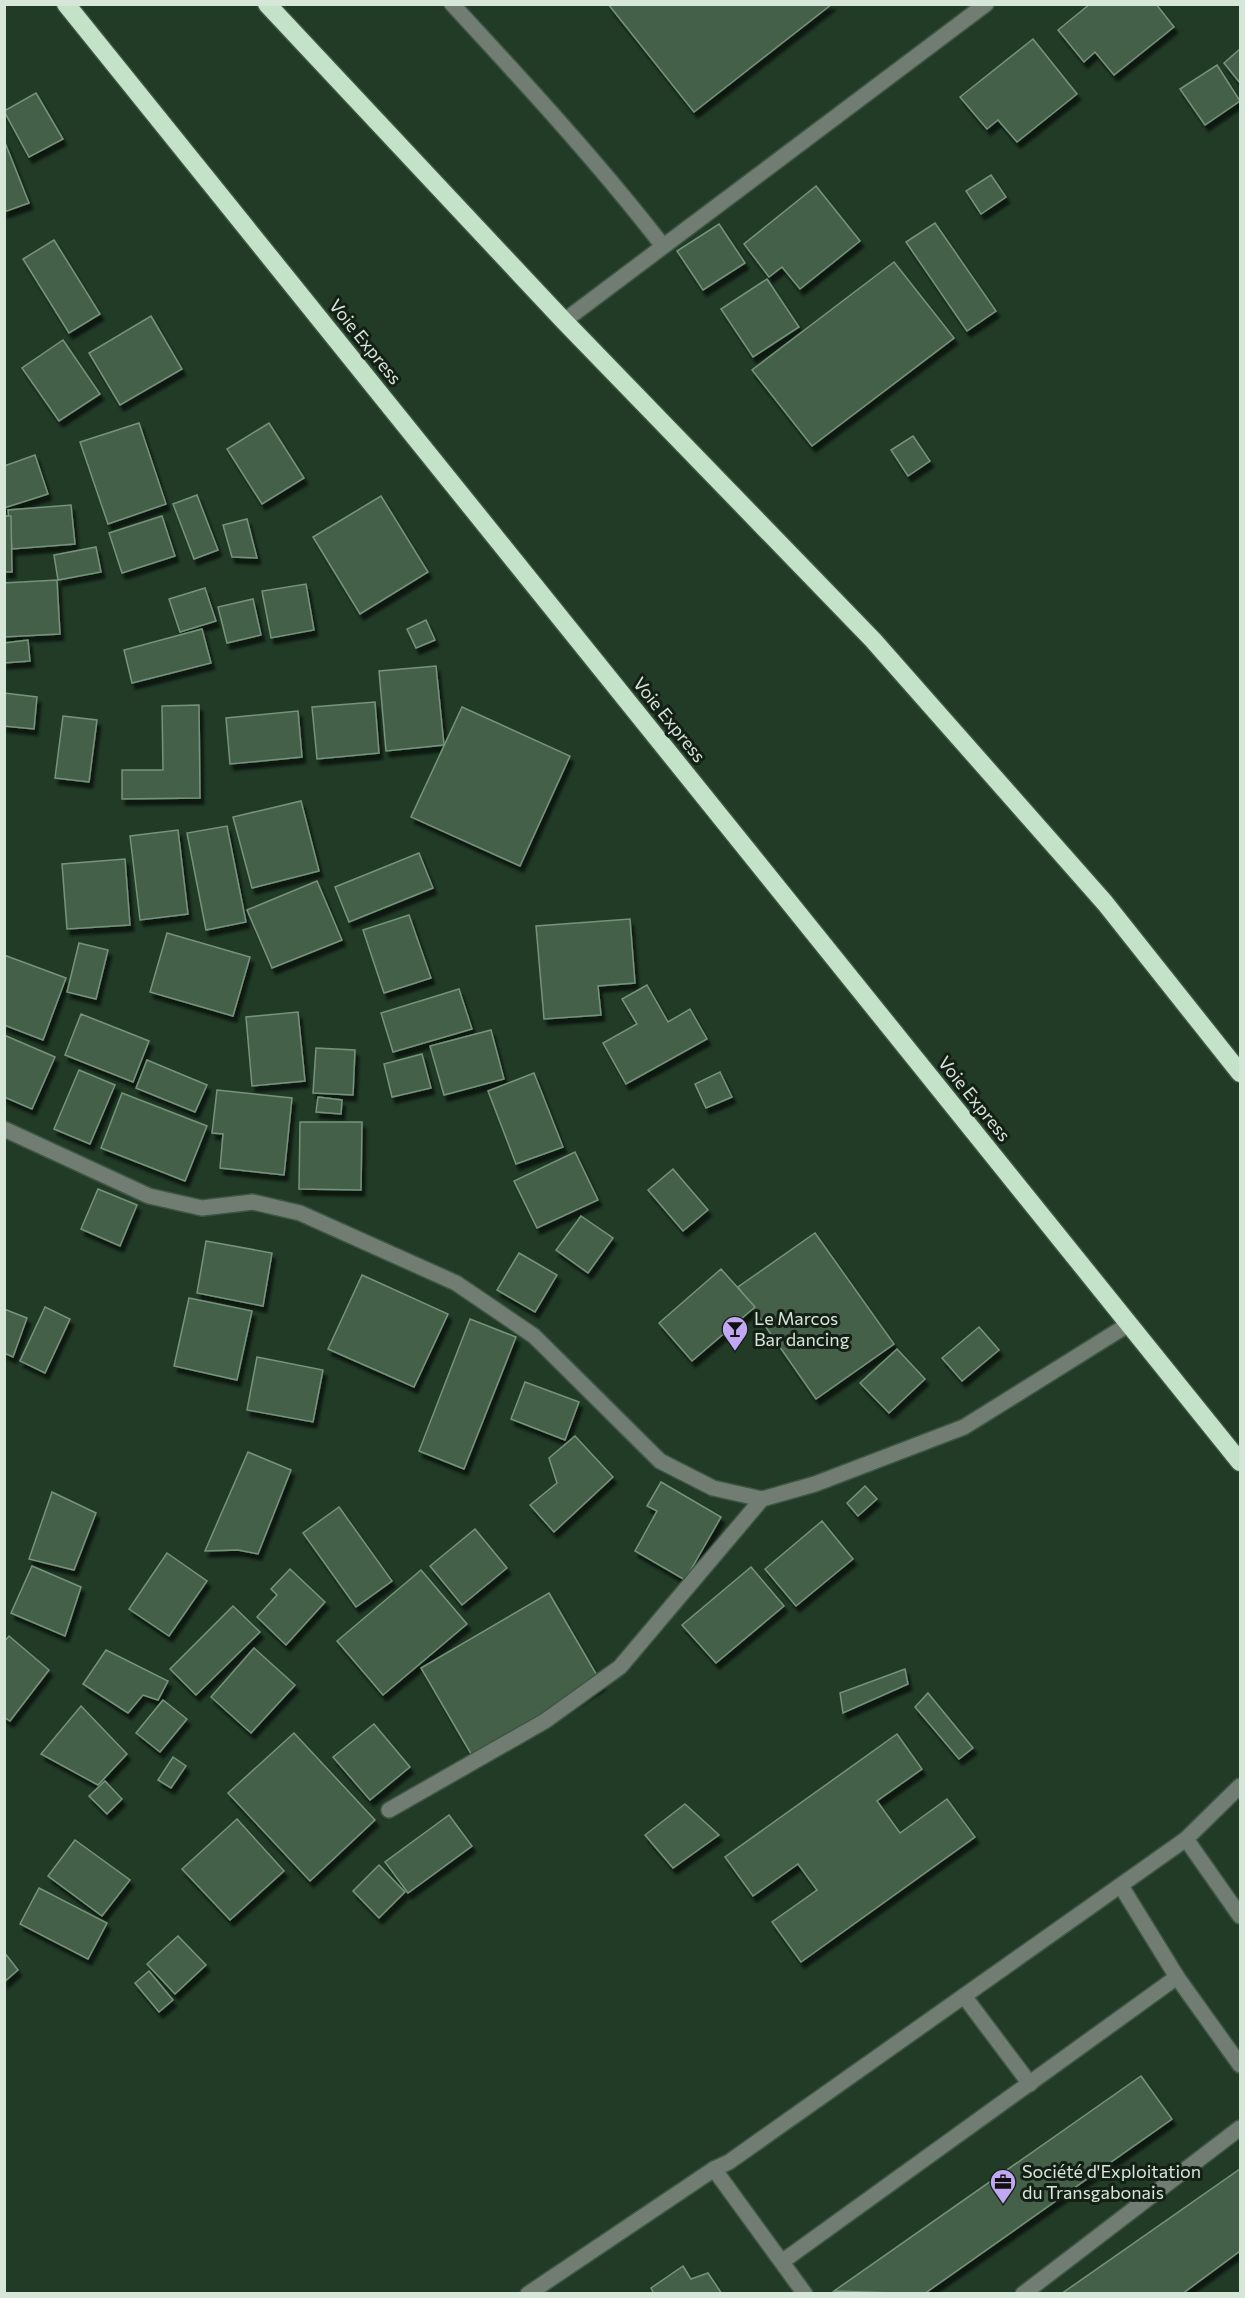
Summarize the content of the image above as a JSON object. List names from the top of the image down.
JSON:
{
  "streets": {
    "highway": ["Voie Express"]
  },
  "places": {
    "bar": ["Le Marcos Bar dancing"],
    "office": ["Société d'Exploitation du Transgabonais"]
  }
}
